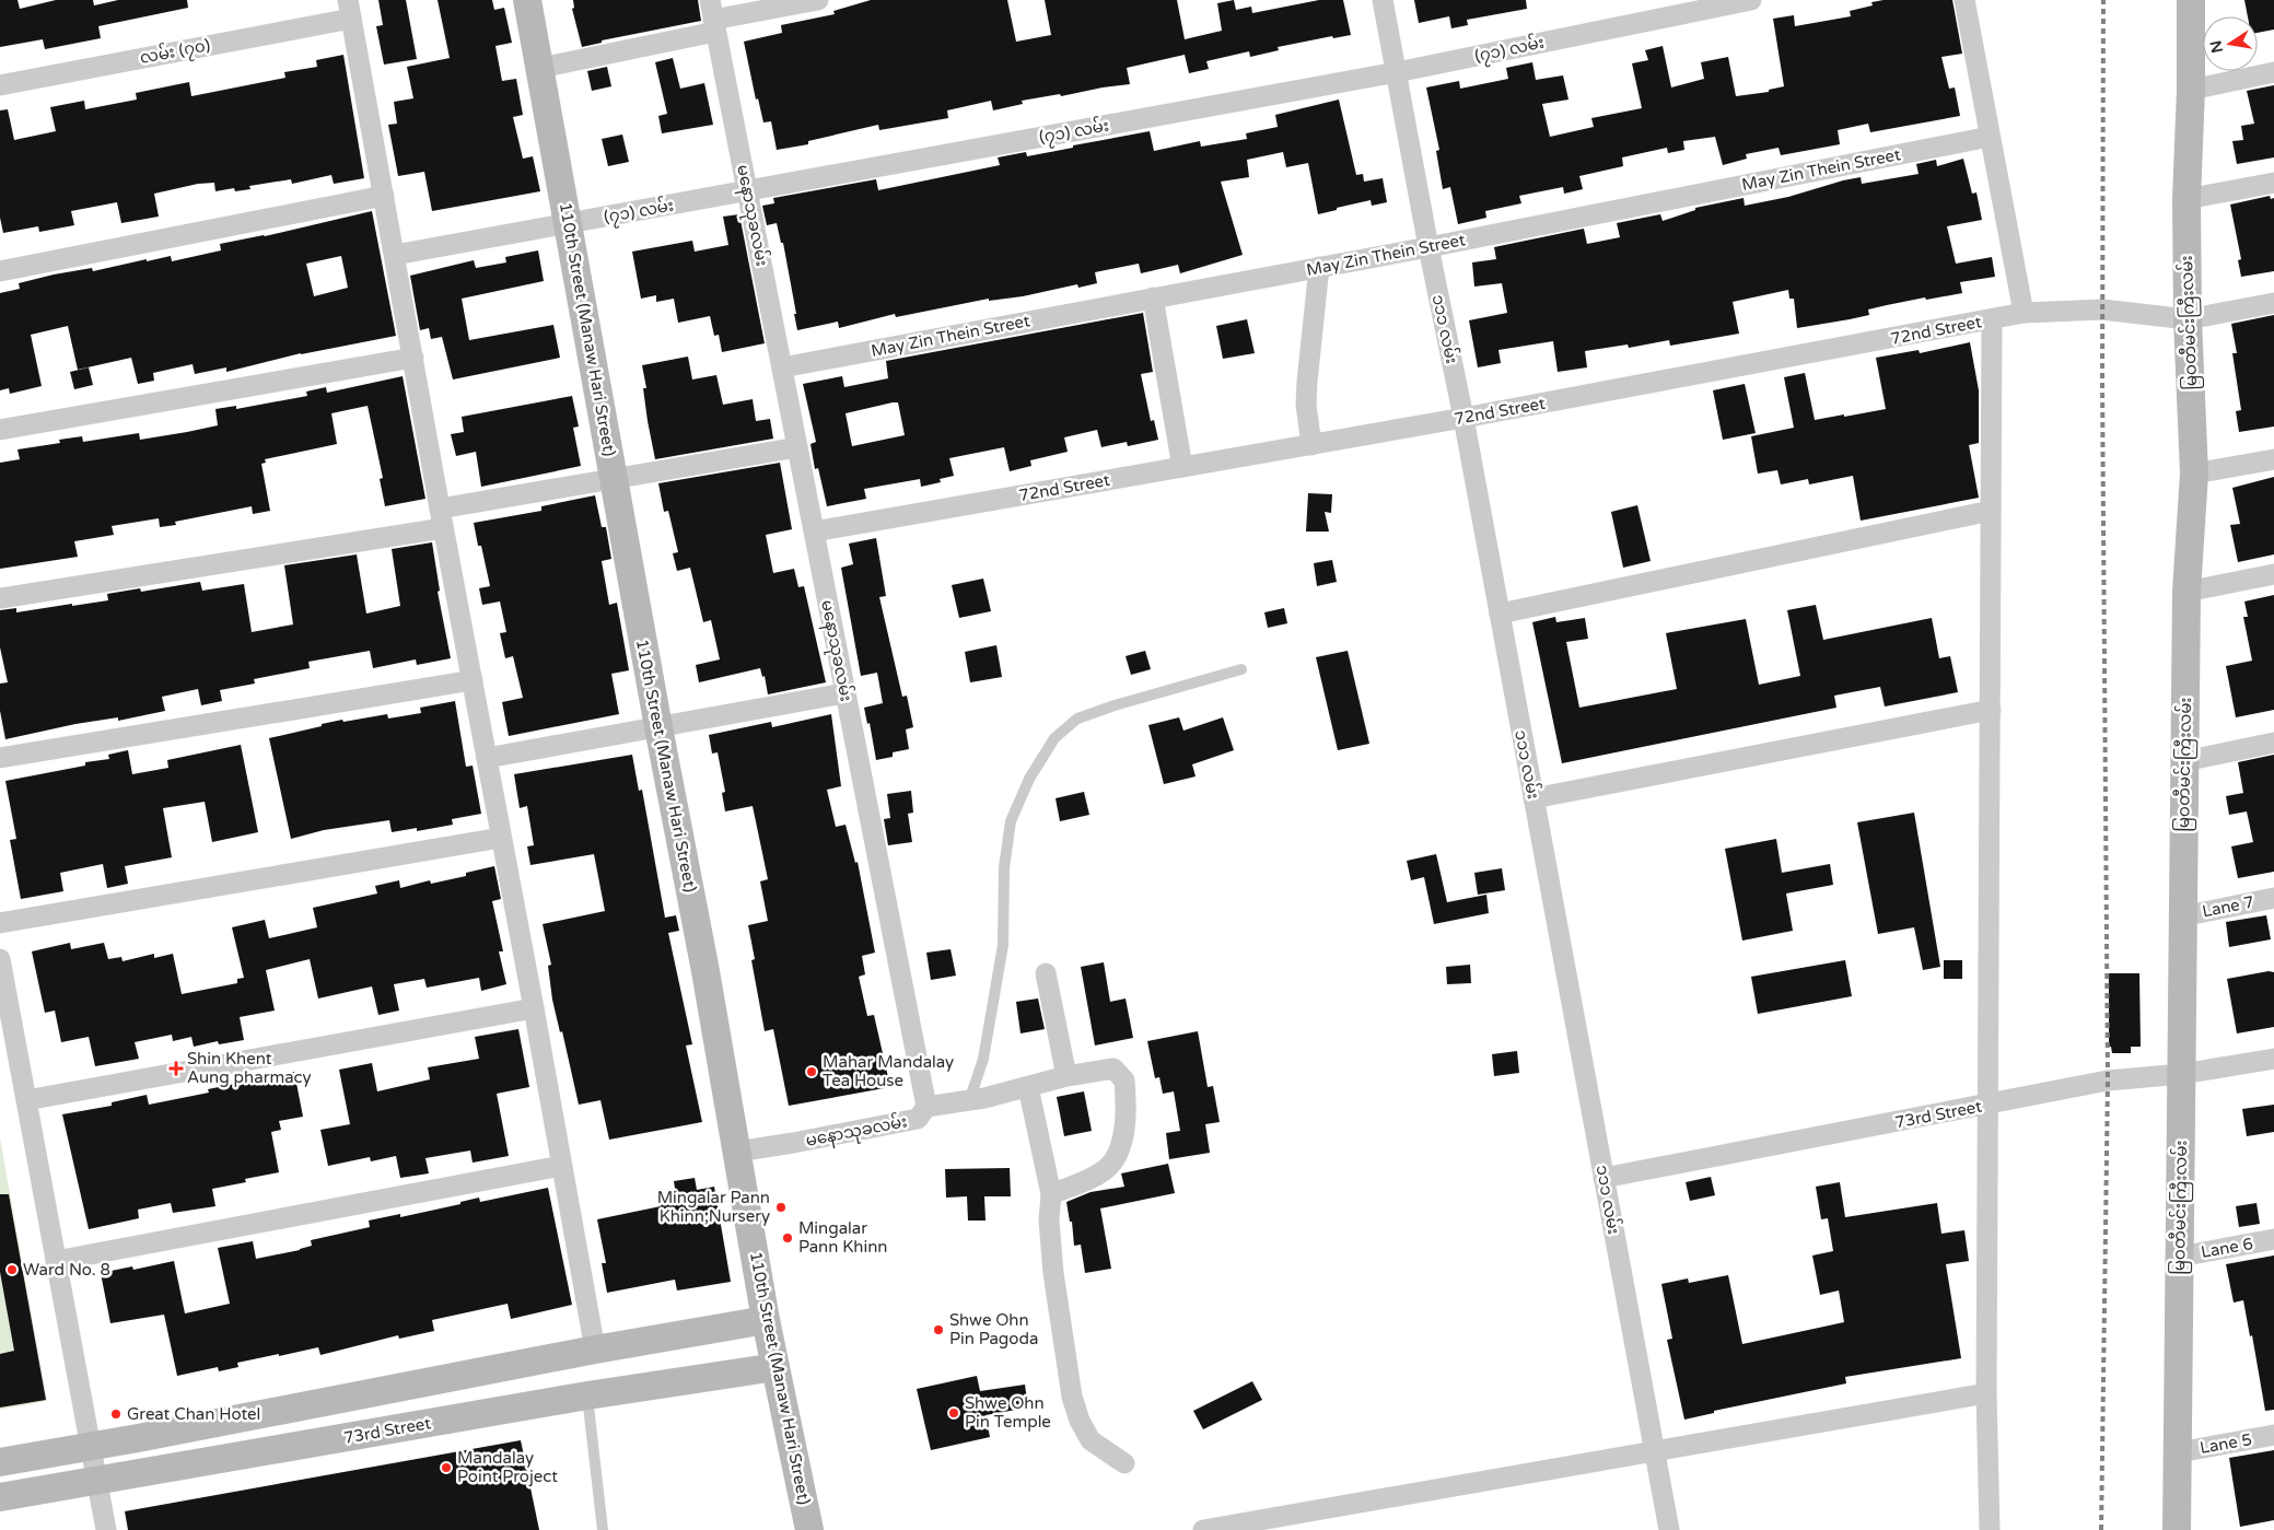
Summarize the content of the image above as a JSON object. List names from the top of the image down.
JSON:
{
  "streets": {
    "main road": ["မြဝတီမင်းကြီးလမ်း", "110th Street (Manaw Hari Street)", "73rd Street"],
    "street": [
      "(၇၁) လမ်း",
      "လမ်း (၇၀)",
      "May Zin Thein Street",
      "မနောသုခလမ်း",
      "၁၁၁ လမ်း",
      "72nd Street",
      "Lane 7",
      "Lane 6",
      "Lane 5"
    ]
  },
  "crossings": [
    ["(၇၁) လမ်း", "မနောသုခလမ်း"],
    ["(၇၁) လမ်း", "110th Street (Manaw Hari Street)"],
    ["(၇၁) လမ်း", "၁၁၁ လမ်း"],
    ["May Zin Thein Street", "မနောသုခလမ်း"],
    ["May Zin Thein Street", "၁၁၁ လမ်း"],
    ["မနောသုခလမ်း", "110th Street (Manaw Hari Street)"],
    ["မနောသုခလမ်း", "72nd Street"],
    ["မြဝတီမင်းကြီးလမ်း", "72nd Street"],
    ["မြဝတီမင်းကြီးလမ်း", "Lane 7"],
    ["မြဝတီမင်းကြီးလမ်း", "73rd Street"],
    ["မြဝတီမင်းကြီးလမ်း", "Lane 6"],
    ["မြဝတီမင်းကြီးလမ်း", "Lane 5"],
    ["110th Street (Manaw Hari Street)", "73rd Street"],
    ["၁၁၁ လမ်း", "72nd Street"],
    ["၁၁၁ လမ်း", "73rd Street"]
  ],
  "places": {
    "health": ["Shin Khent Aung pharmacy"],
    "other": [
      "Mahar Mandalay Tea House",
      "Mingalar Pann Khinn;Nursery",
      "Mingalar Pann Khinn",
      "Ward No. 8",
      "Shwe Ohn Pin Pagoda",
      "Shwe Ohn Pin Temple",
      "Great Chan Hotel",
      "Mandalay Point Project"
    ]
  },
  "north": "left"
}
